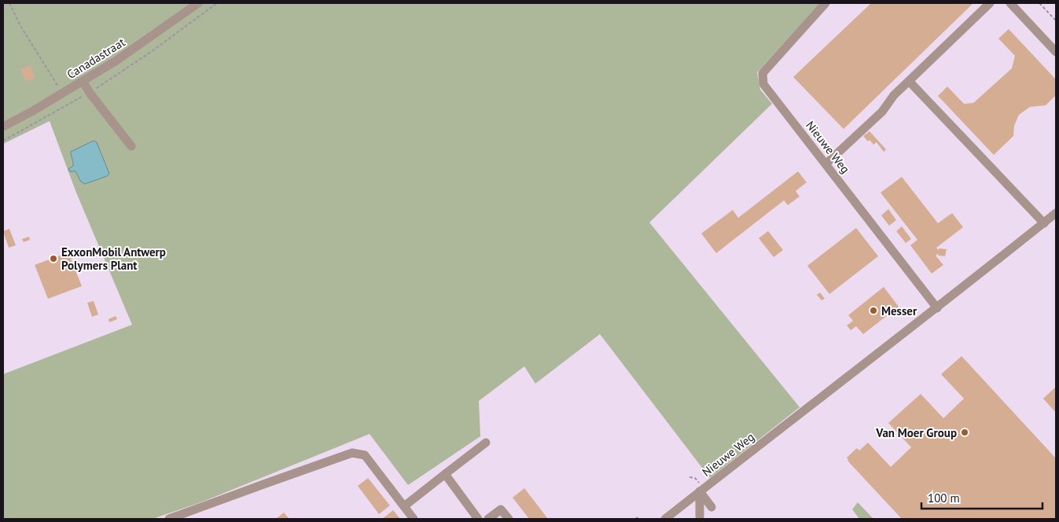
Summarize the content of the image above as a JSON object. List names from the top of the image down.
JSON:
{
  "streets": {
    "street": ["Canadastraat", "Nieuwe Weg"]
  },
  "places": ["ExxonMobil Antwerp Polymers Plant", "Messer", "Van Moer Group"],
  "scale_bar": "100 m"
}
